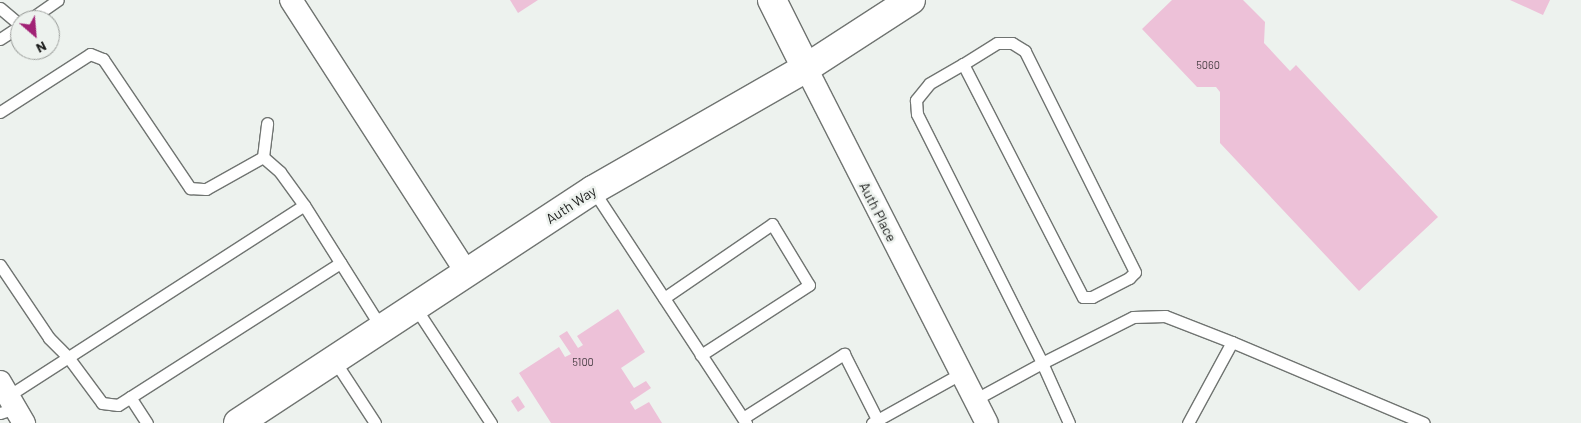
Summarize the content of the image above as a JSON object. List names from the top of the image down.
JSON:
{
  "streets": {
    "street": ["Auth Way", "Auth Place"]
  },
  "crossings": [
    ["Auth Way", "Auth Place"]
  ],
  "house_numbers": ["5060", "5100"],
  "north": "bottom right"
}
